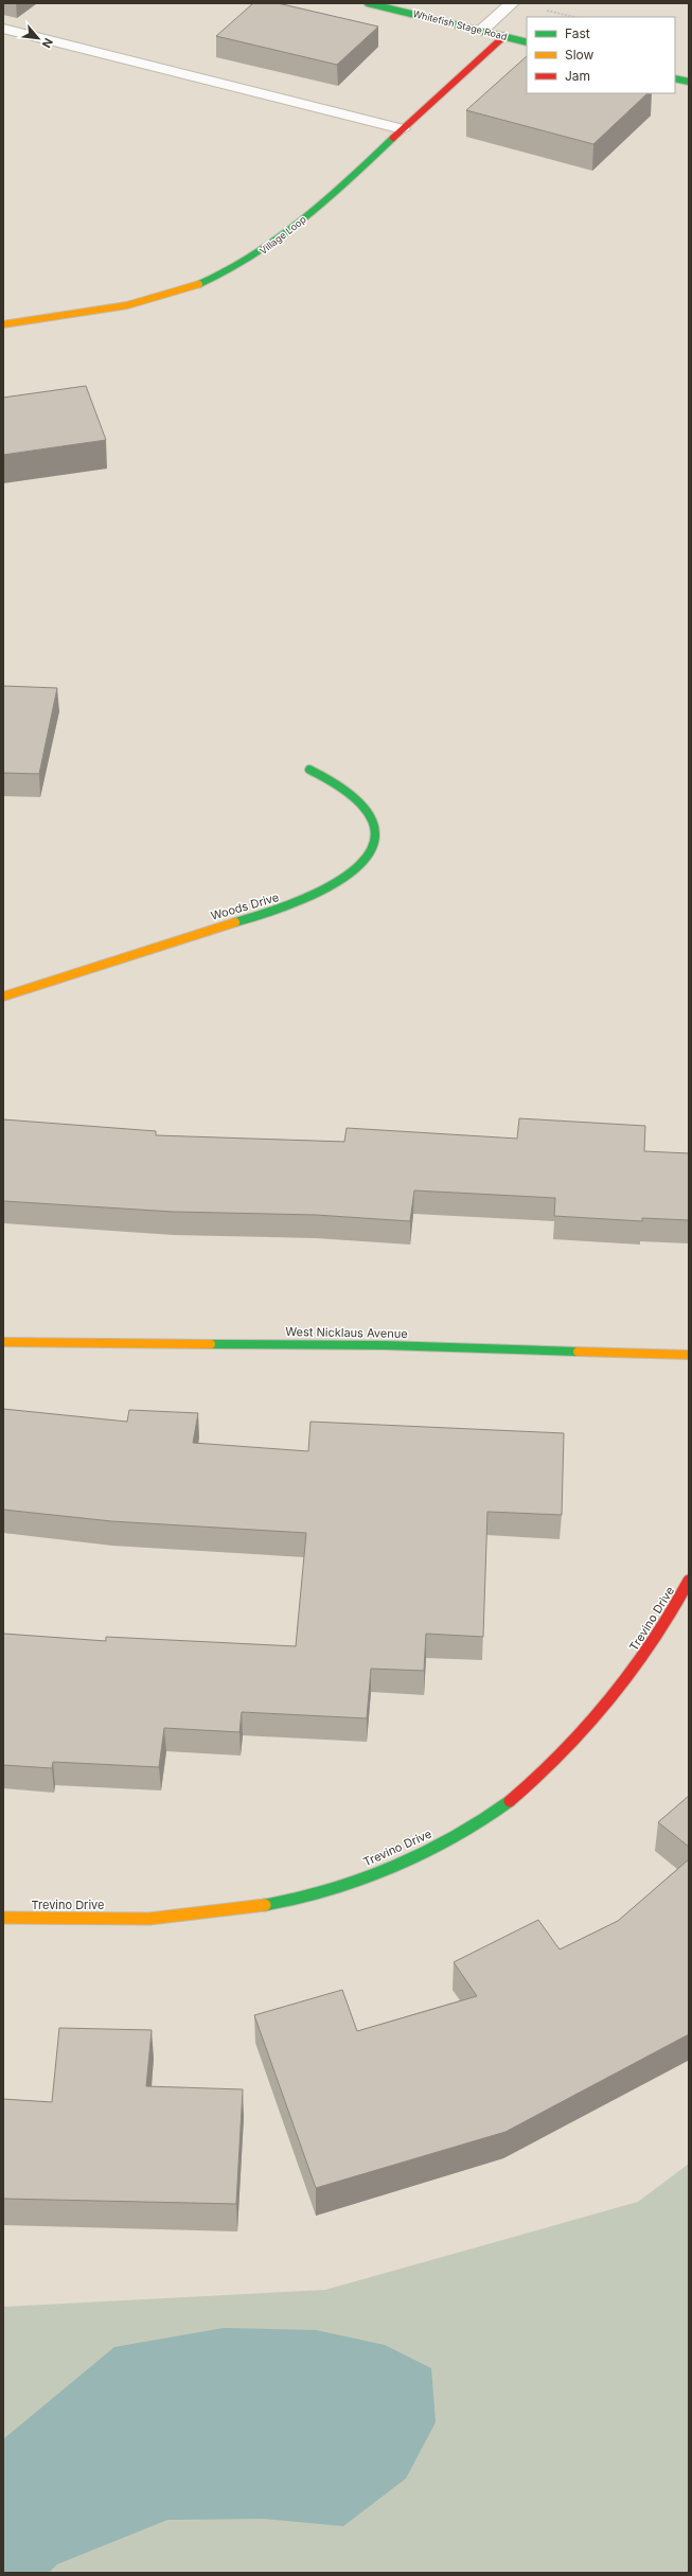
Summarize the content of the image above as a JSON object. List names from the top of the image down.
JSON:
{
  "streets": {
    "street": [
      "Whitefish Stage Road",
      "Village Loop",
      "Woods Drive",
      "West Nicklaus Avenue",
      "Trevino Drive"
    ]
  },
  "crossings": [
    ["Whitefish Stage Road", "Village Loop"]
  ],
  "legend": ["Fast", "Slow", "Jam"],
  "north": "bottom right"
}
